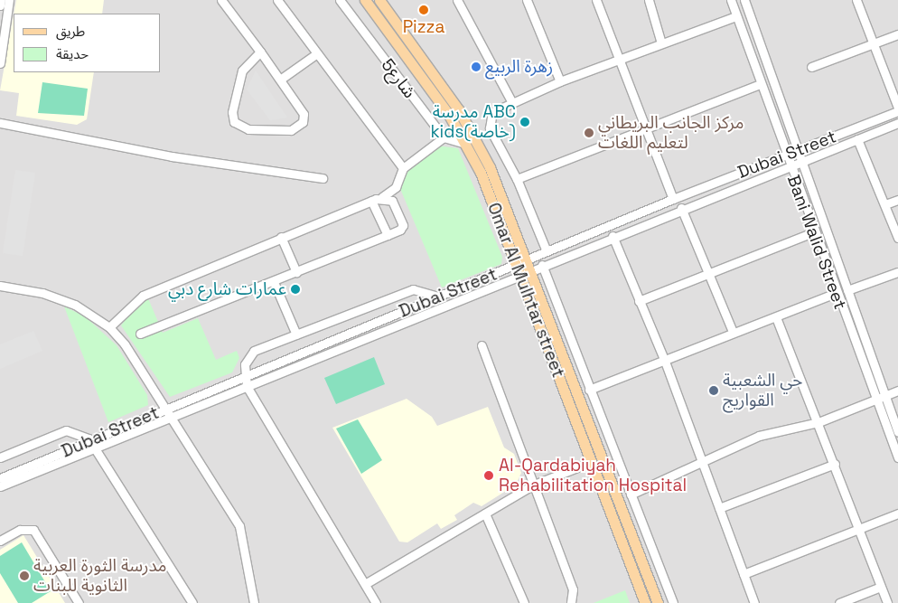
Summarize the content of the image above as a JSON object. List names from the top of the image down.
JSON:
{
  "streets": {
    "main road": ["Omar Al Mulhtar street"],
    "street": ["شارع5", "Dubai Street", "Bani Walid Street"]
  },
  "crossings": [
    ["Dubai Street", "Bani Walid Street"],
    ["Dubai Street", "Omar Al Mulhtar street"]
  ],
  "places": [
    "Pizza",
    "زهرة الربيع",
    "مدرسة ABC kids(خاصة)",
    "مركز الجانب البريطاني لتعليم اللغات",
    "عمارات شارع دبي",
    "حي الشعبية القواريج",
    "Al-Qardabiyah Rehabilitation Hospital",
    "مدرسة الثورة العربية الثانوية للبنات"
  ],
  "legend": ["طريق", "حديقة"]
}
